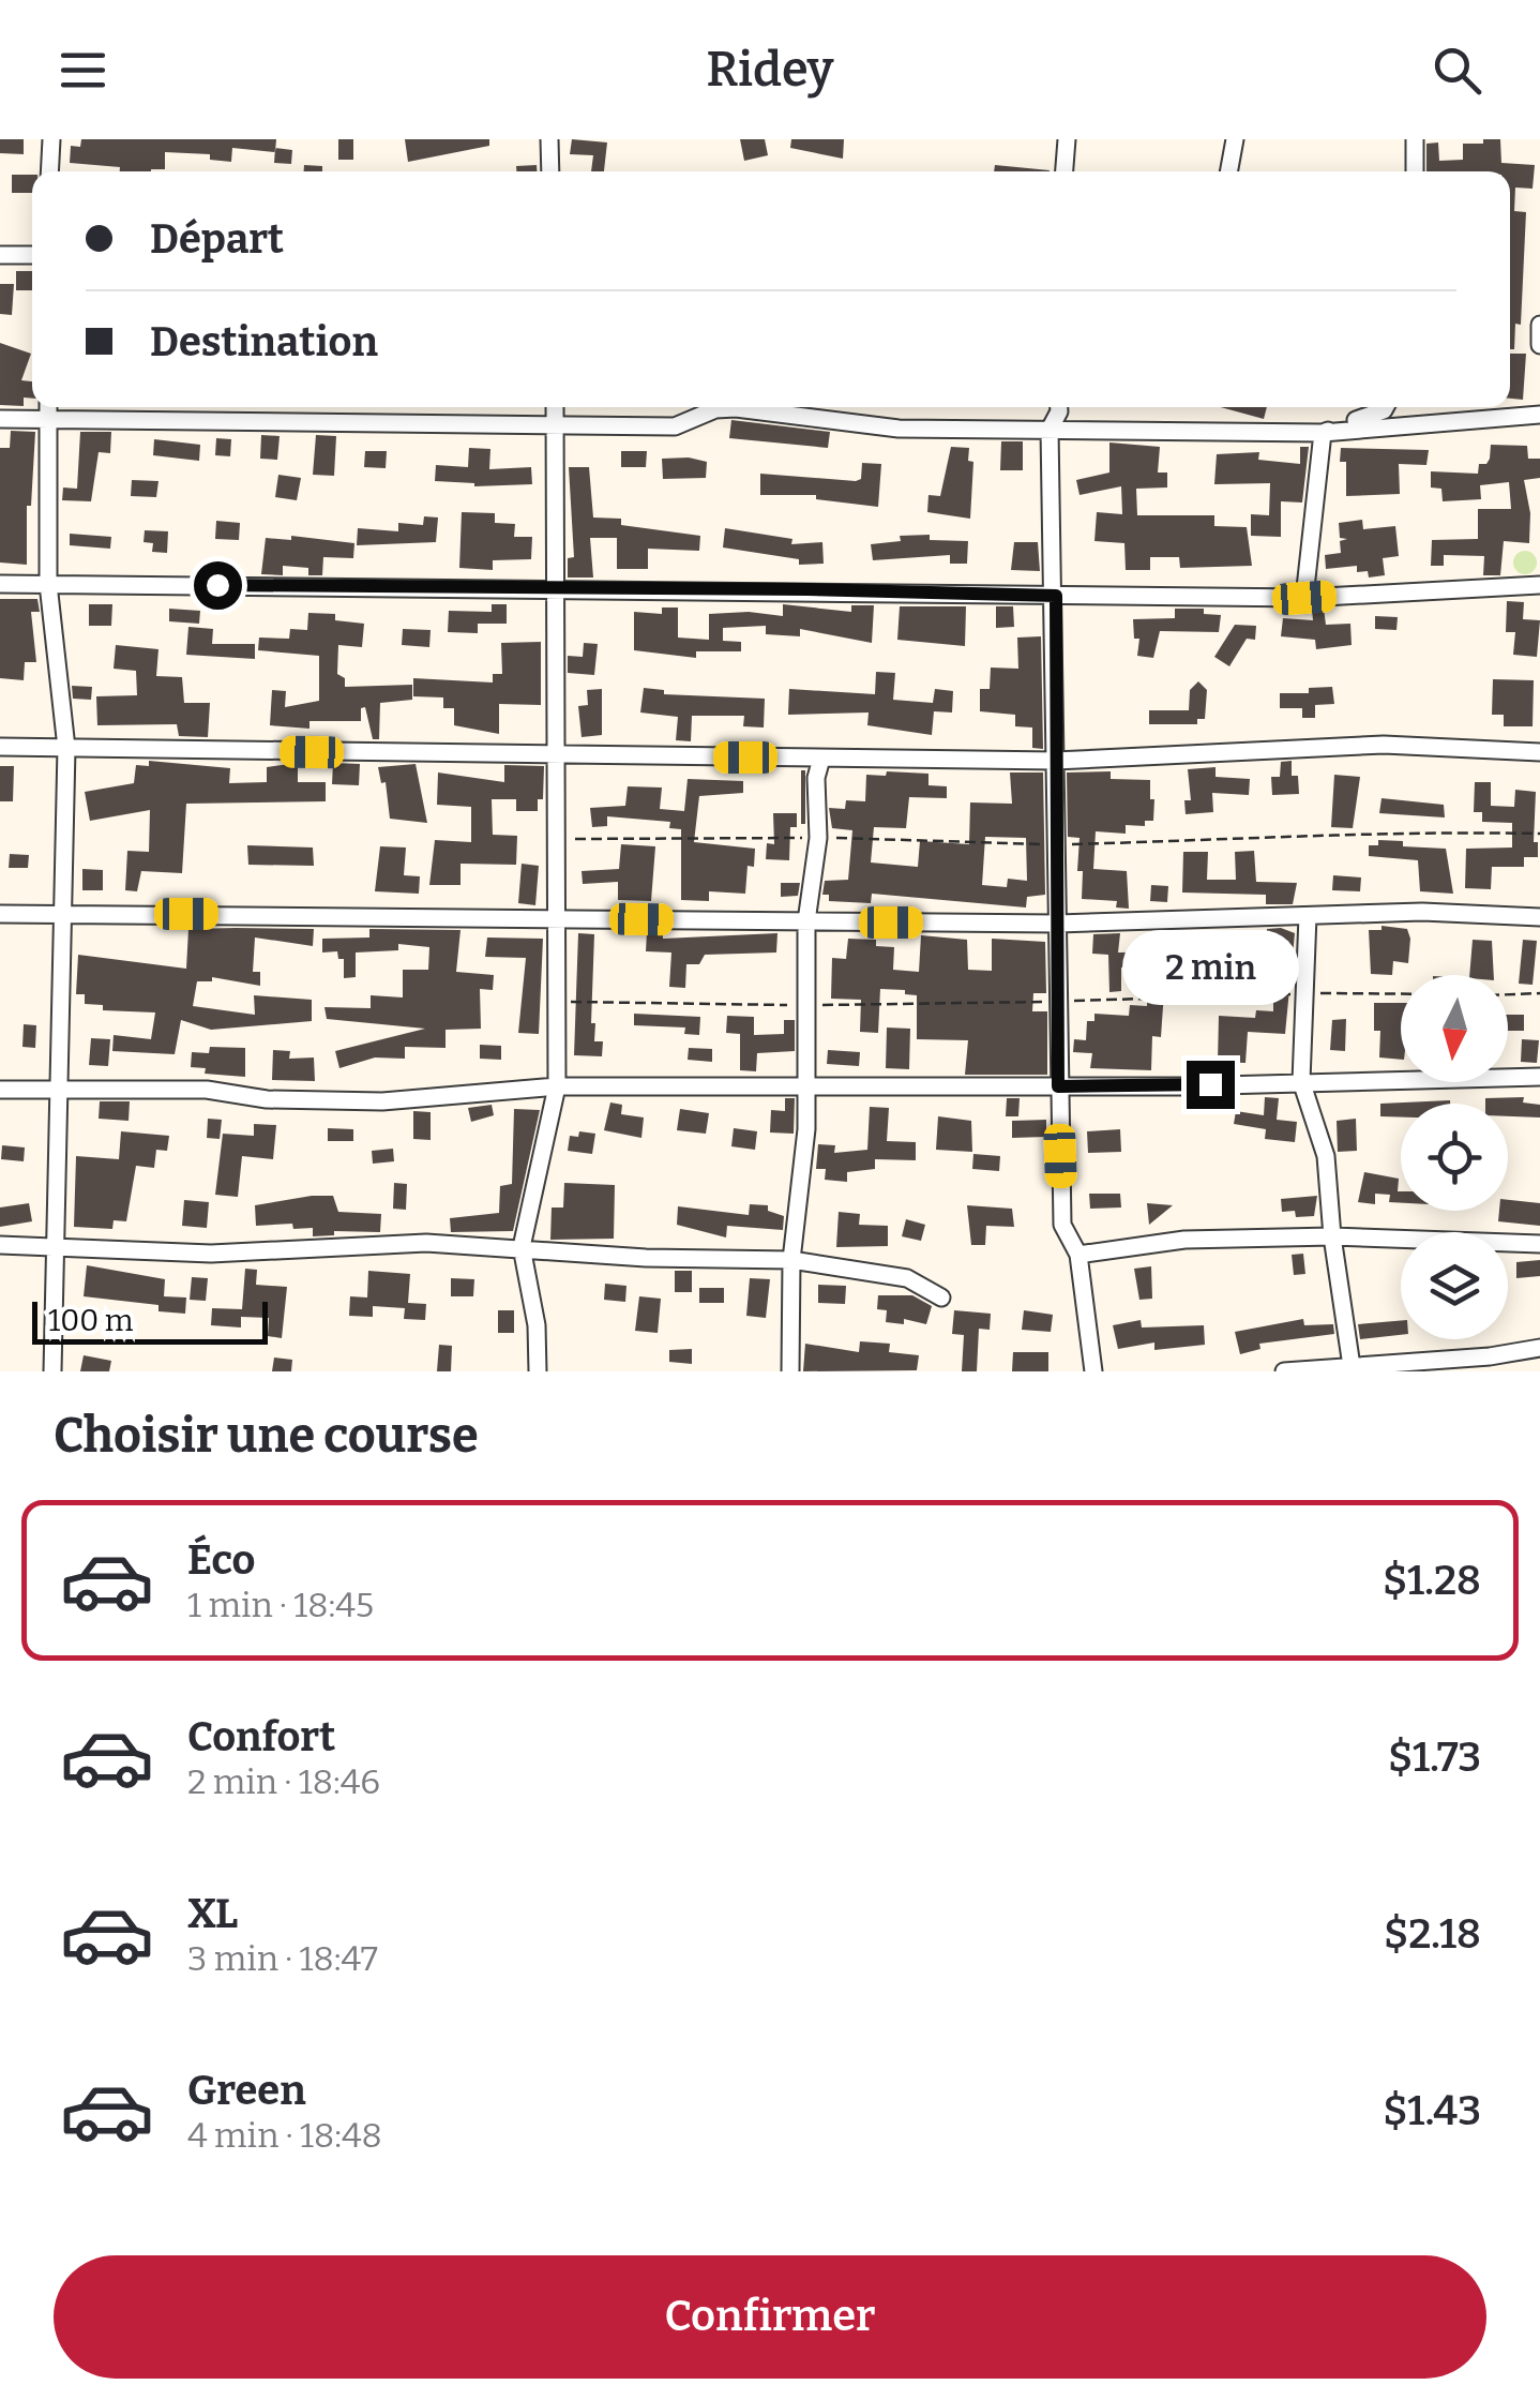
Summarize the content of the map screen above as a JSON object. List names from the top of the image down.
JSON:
{
  "scale_bar": "100 m",
  "north": "bottom",
  "page": {
    "header": "Ridey",
    "banner": ["Départ", "Destination"],
    "bubble": "2 min",
    "scale": "100 m",
    "heading": "Choisir une course",
    "list": [
      {
        "name": "Éco",
        "note": "1 min · 18:45",
        "value": "$1.28"
      },
      {
        "name": "Confort",
        "note": "2 min · 18:46",
        "value": "$1.73"
      },
      {
        "name": "XL",
        "note": "3 min · 18:47",
        "value": "$2.18"
      },
      {
        "name": "Green",
        "note": "4 min · 18:48",
        "value": "$1.43"
      }
    ],
    "buttons": "Confirmer"
  }
}
